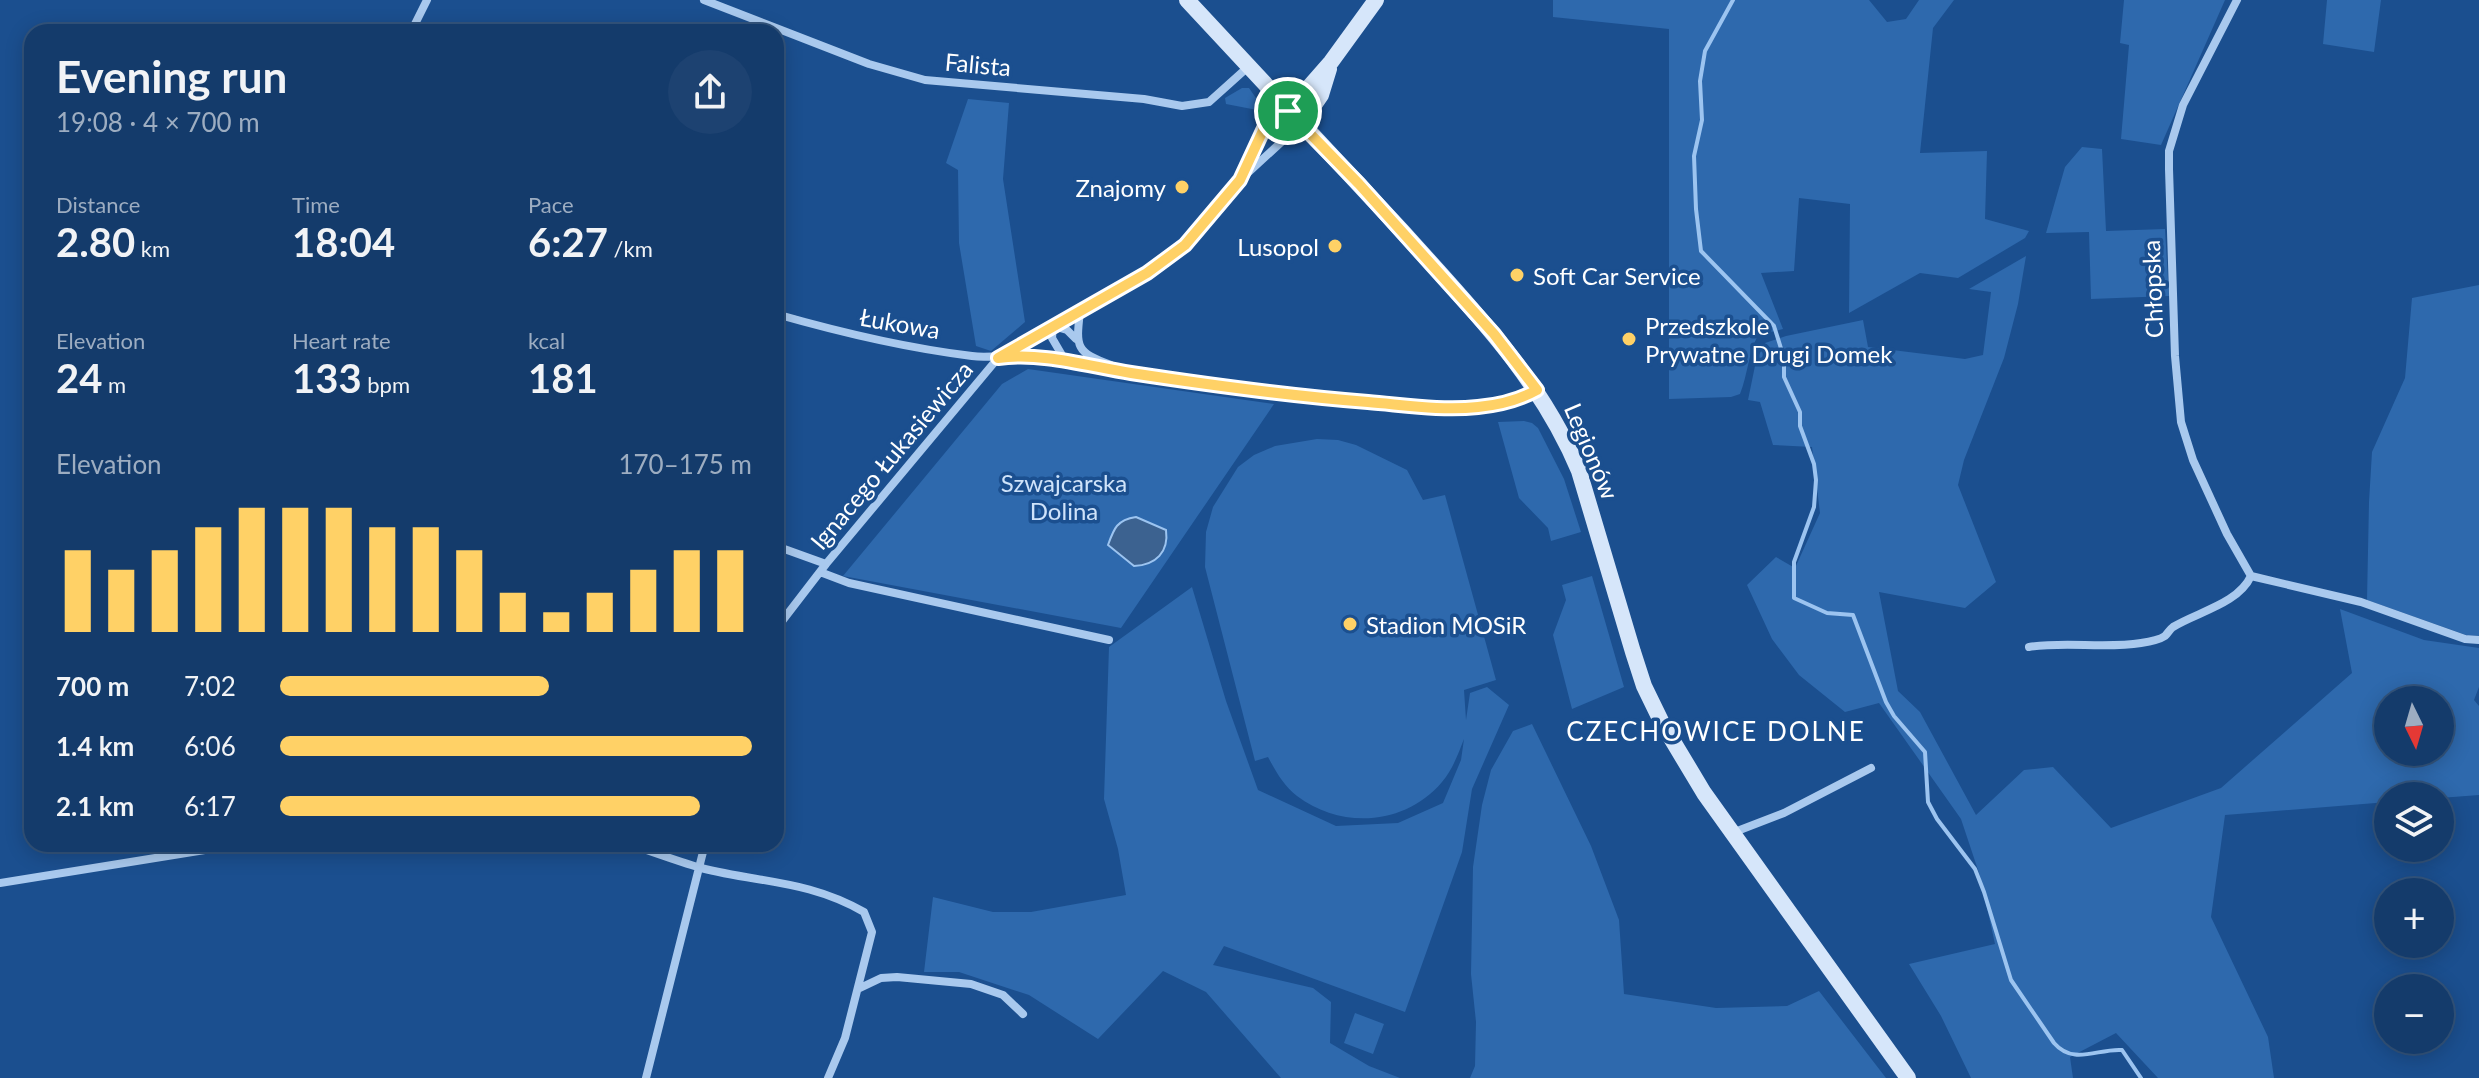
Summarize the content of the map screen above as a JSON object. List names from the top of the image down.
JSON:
{
  "streets": {
    "street": [
      "Falista",
      "Chłopska",
      "Łukowa",
      "Legionów",
      "Ignacego Łukasiewicza"
    ]
  },
  "crossings": [
    ["Falista", "Legionów"],
    ["Łukowa", "Legionów"],
    ["Łukowa", "Ignacego Łukasiewicza"],
    ["Legionów", "Ignacego Łukasiewicza"]
  ],
  "districts": ["CZECHOWICE DOLNE"],
  "parks": ["Szwajcarska Dolina"],
  "places": [
    "Znajomy",
    "Lusopol",
    "Soft Car Service",
    "Przedszkole Prywatne Drugi Domek",
    "Stadion MOSiR"
  ],
  "north": "bottom",
  "page": {
    "heading": ["Evening run", "19:08 · 4 × 700 m"],
    "stats": [
      ["Distance", "2.80 km"],
      ["Time", "18:04"],
      ["Pace", "6:27 /km"],
      ["Elevation", "24 m"],
      ["Heart rate", "133 bpm"],
      ["kcal", "181"]
    ],
    "chart": ["Elevation", "170–175 m"],
    "list": [
      {
        "name": "700 m",
        "note": "7:02"
      },
      {
        "name": "1.4 km",
        "note": "6:06"
      },
      {
        "name": "2.1 km",
        "note": "6:17"
      }
    ],
    "map_buttons": ["+", "−"]
  }
}
